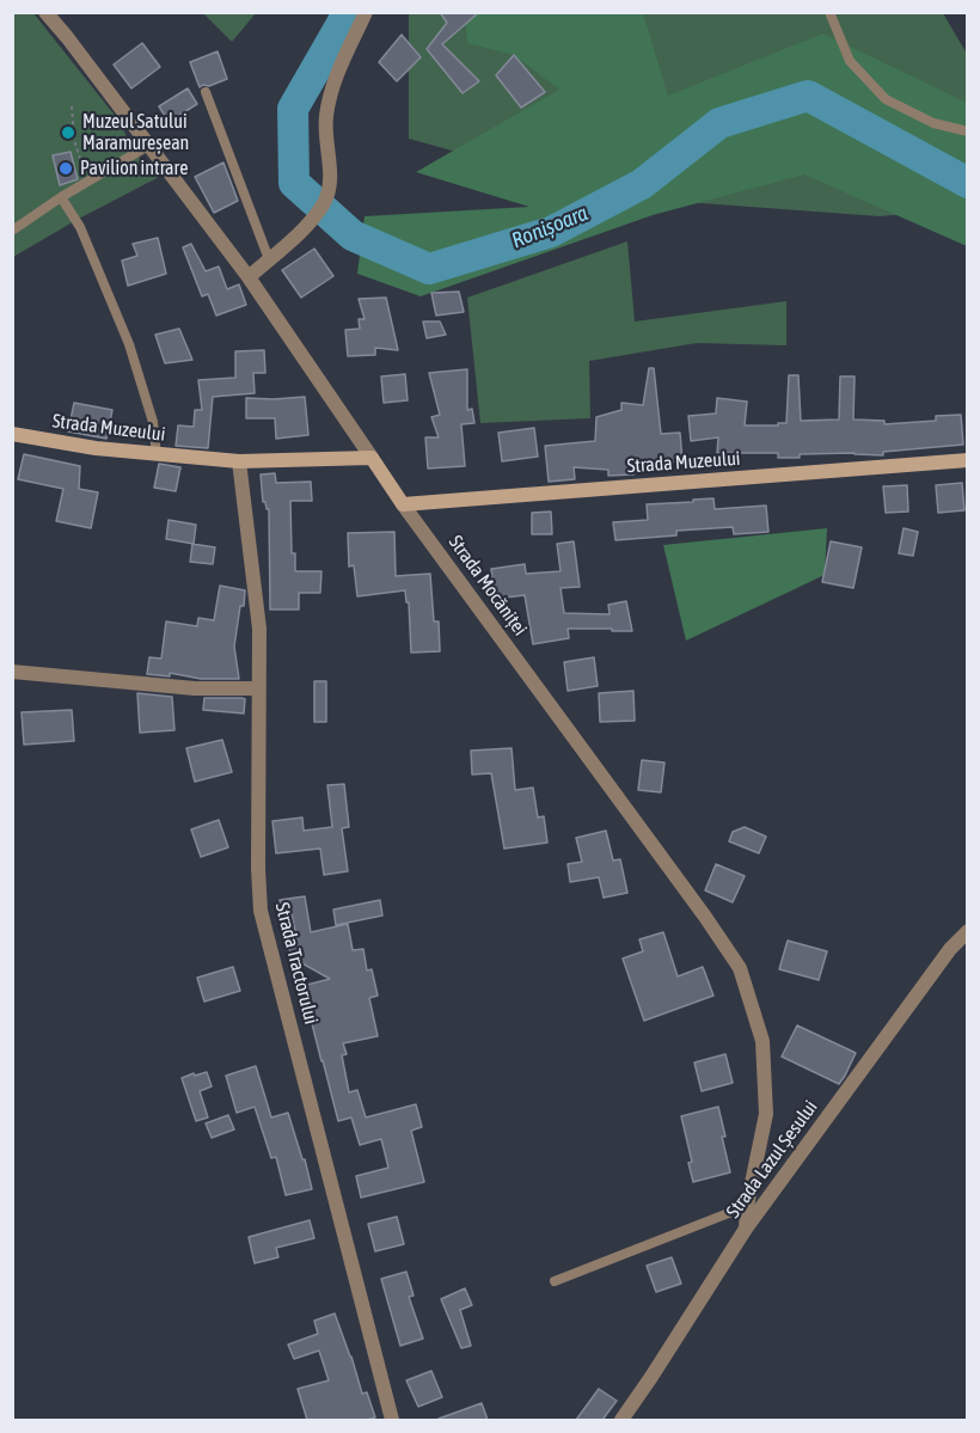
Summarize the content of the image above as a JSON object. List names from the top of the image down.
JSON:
{
  "streets": {
    "street": [
      "Strada Muzeului",
      "Strada Mocăniței",
      "Strada Tractorului",
      "Strada Lazul Șesului"
    ]
  },
  "crossings": [
    ["Strada Muzeului", "Strada Mocăniței"],
    ["Strada Muzeului", "Strada Tractorului"],
    ["Strada Mocăniței", "Strada Lazul Șesului"]
  ],
  "water": ["Ronișoara"],
  "places": ["Muzeul Satului Maramureșean", "Pavilion intrare"]
}
